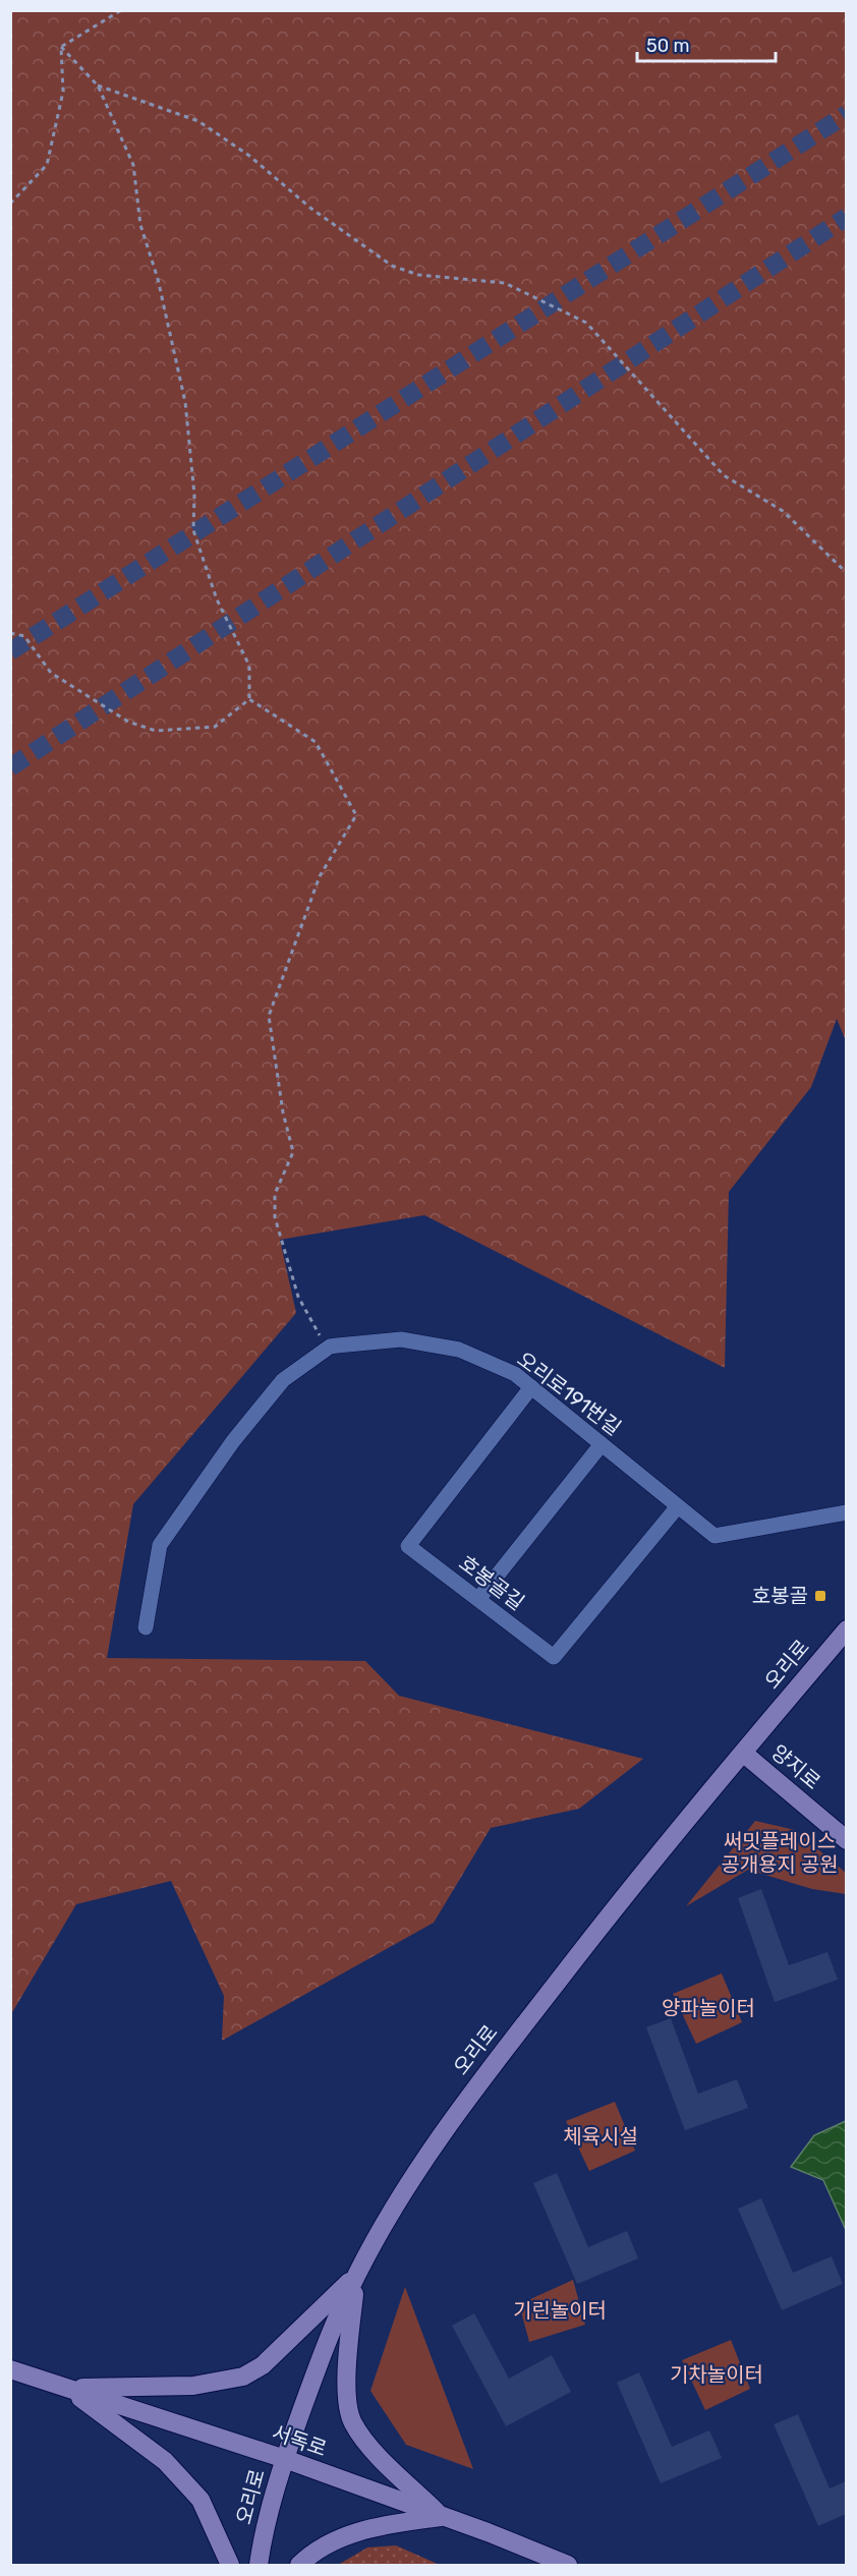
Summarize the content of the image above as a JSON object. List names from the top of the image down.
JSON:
{
  "streets": {
    "main road": ["오리로", "양지로", "서독로"],
    "street": ["오리로191번길", "호봉골길"]
  },
  "crossings": [
    ["오리로191번길", "호봉골길"],
    ["오리로", "양지로"],
    ["오리로", "서독로"]
  ],
  "parks": [
    "써밋플레이스 공개용지 공원",
    "양파놀이터",
    "체육시설",
    "기린놀이터",
    "기차놀이터"
  ],
  "places": {
    "transit": ["호봉골"]
  },
  "scale_bar": "50 m"
}
